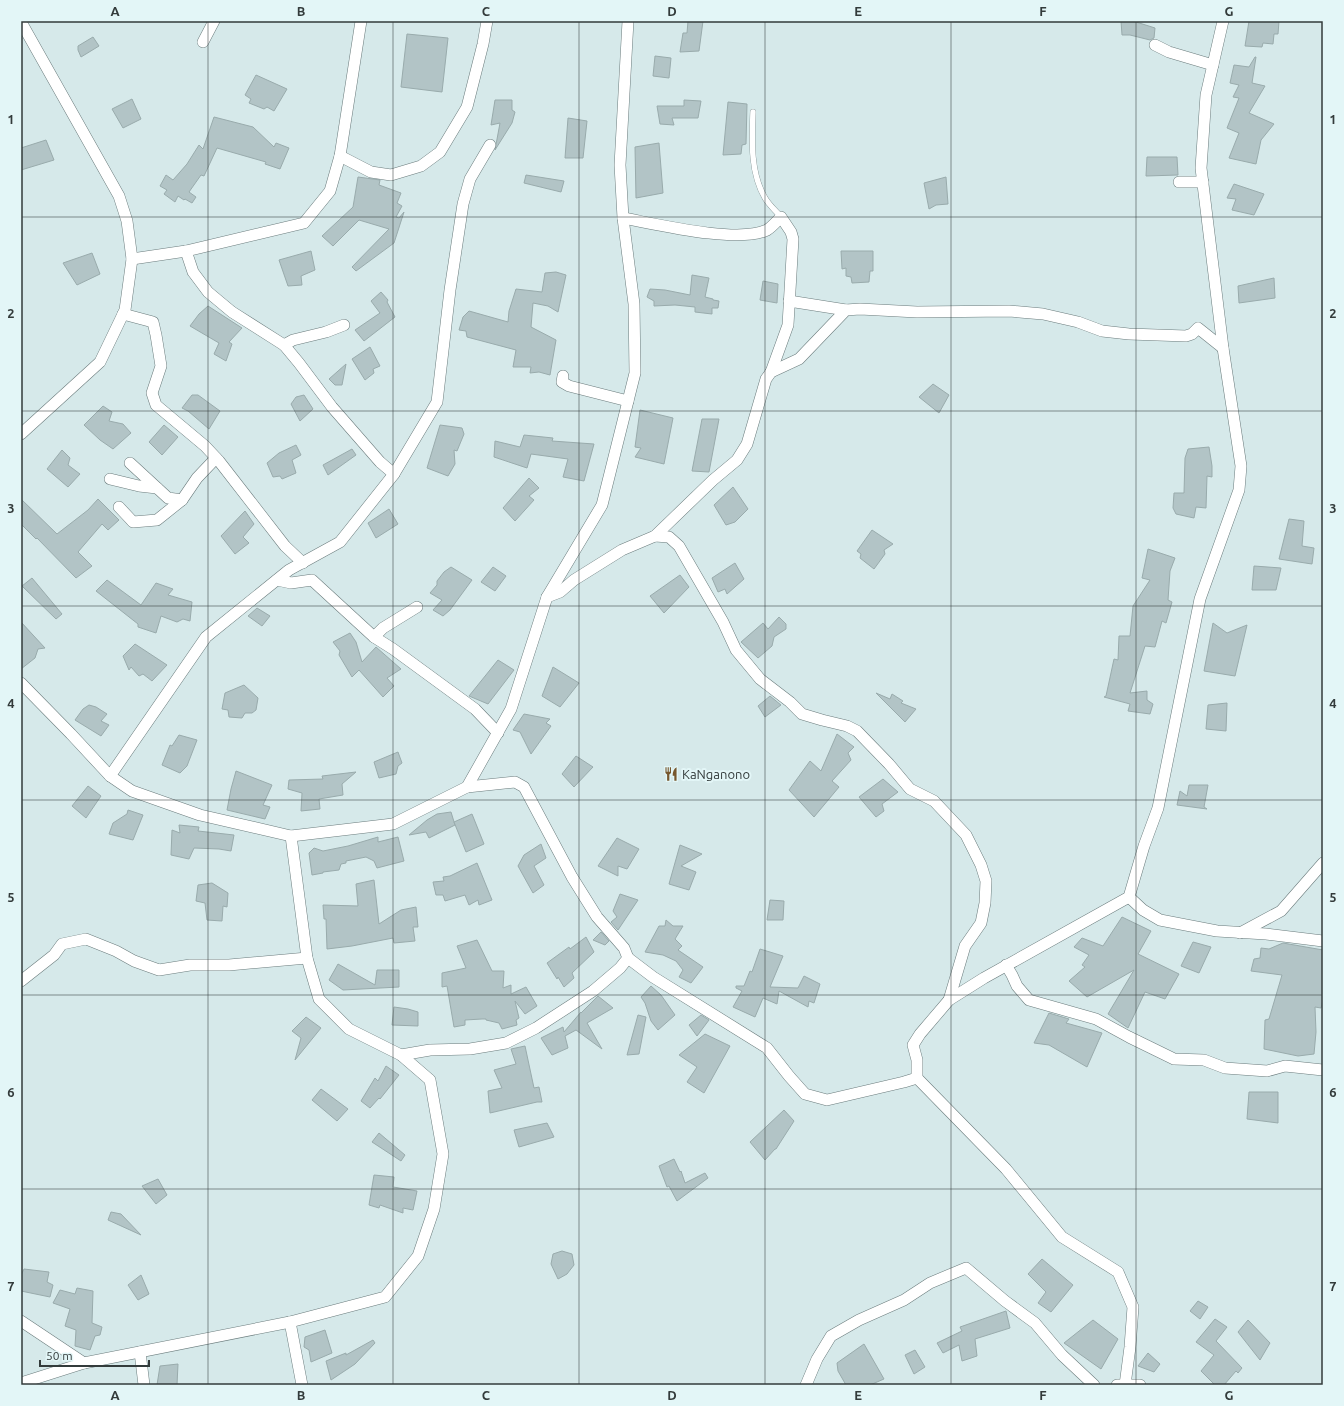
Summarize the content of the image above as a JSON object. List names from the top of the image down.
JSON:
{
  "places": {
    "restaurant": ["KaNganono"]
  },
  "scale_bar": "50 m",
  "grid": {
    "columns": [
      "A",
      "B",
      "C",
      "D",
      "E",
      "F",
      "G"
    ],
    "rows": [
      "1",
      "2",
      "3",
      "4",
      "5",
      "6",
      "7"
    ]
  }
}
